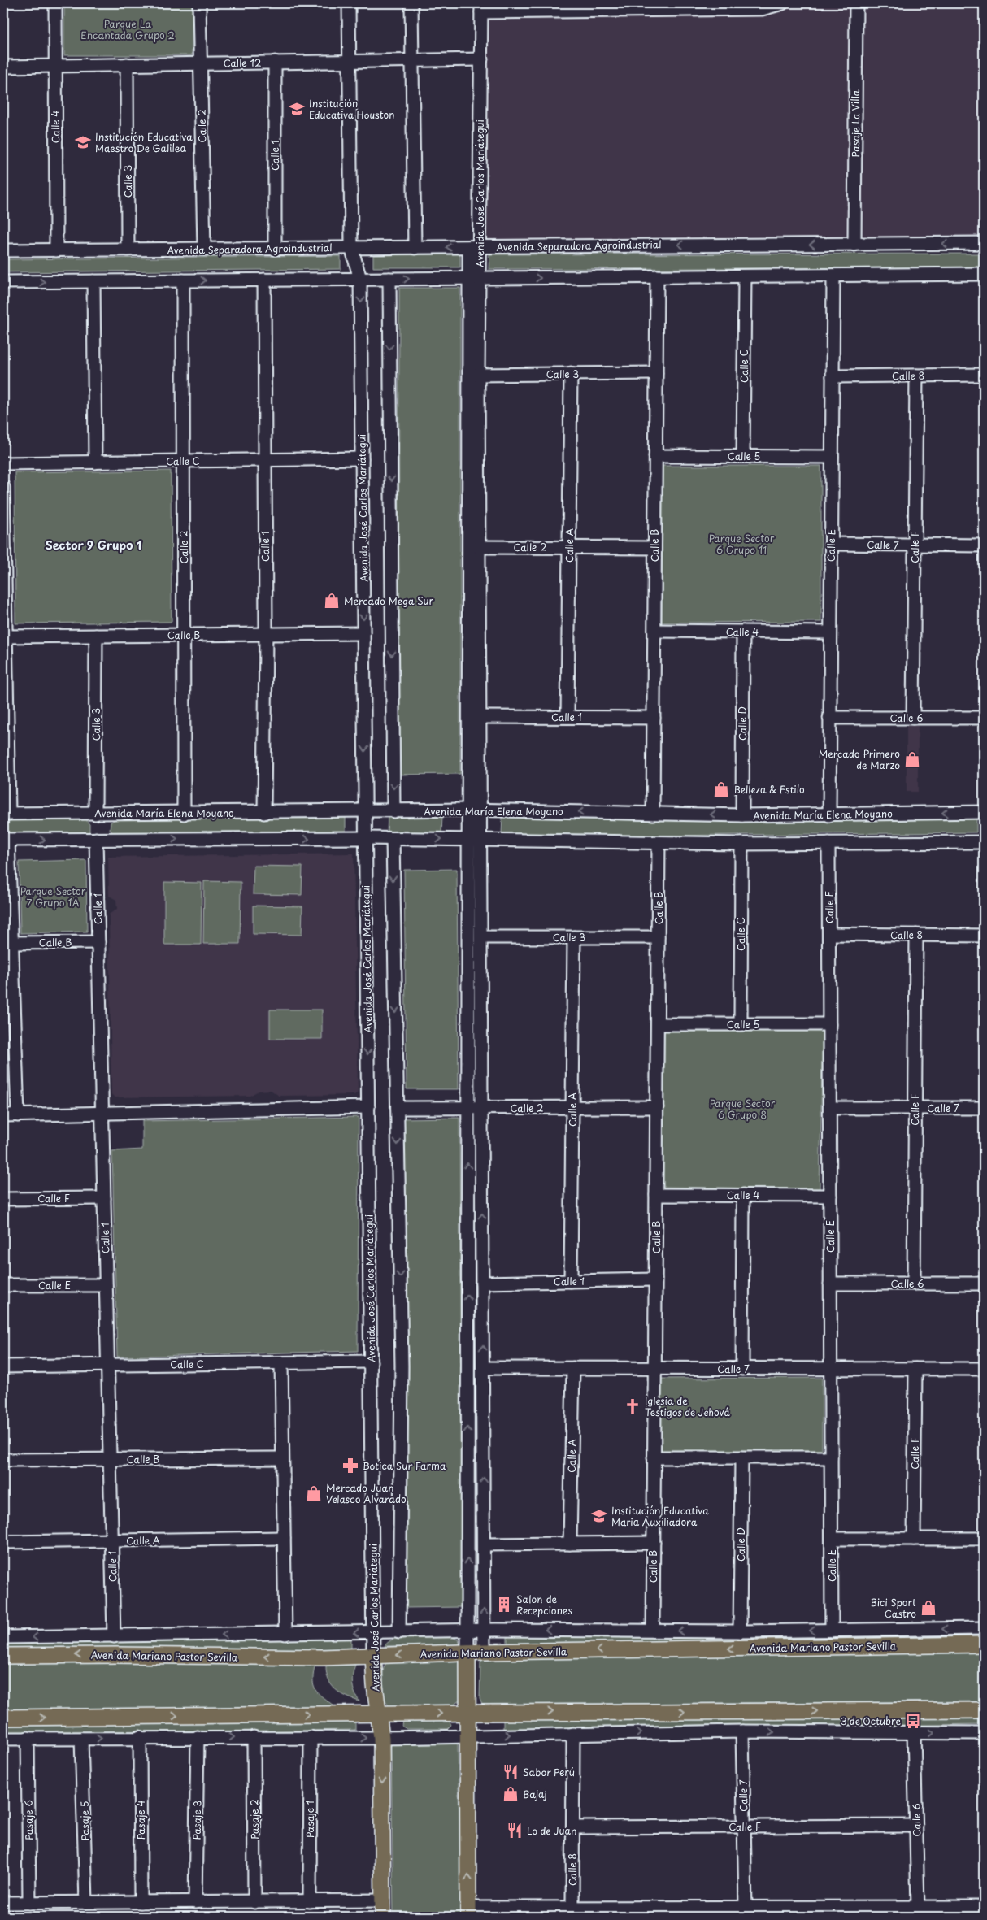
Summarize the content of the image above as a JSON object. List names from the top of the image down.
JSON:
{
  "streets": {
    "main road": ["Avenida José Carlos Mariátegui", "Avenida Mariano Pastor Sevilla"],
    "street": [
      "Calle 12",
      "Pasaje La Villa",
      "Calle 2",
      "Calle 4",
      "Calle 1",
      "Calle 3",
      "Avenida Separadora Agroindustrial",
      "Calle C",
      "Calle 8",
      "Calle 5",
      "Calle 7",
      "Calle A",
      "Calle B",
      "Calle E",
      "Calle F",
      "Calle 6",
      "Calle D",
      "Avenida María Elena Moyano",
      "Pasaje 2",
      "Pasaje 1",
      "Pasaje 6",
      "Pasaje 4",
      "Pasaje 3",
      "Pasaje 5"
    ]
  },
  "crossings": [
    ["Calle 12", "Calle 2"],
    ["Calle 12", "Calle 4"],
    ["Calle 12", "Calle 1"],
    ["Calle 12", "Calle 3"],
    ["Calle 12", "Avenida José Carlos Mariátegui"],
    ["Pasaje La Villa", "Avenida Separadora Agroindustrial"],
    ["Calle 2", "Avenida José Carlos Mariátegui"],
    ["Calle 2", "Avenida Separadora Agroindustrial"],
    ["Calle 2", "Calle C"],
    ["Calle 2", "Calle A"],
    ["Calle 2", "Calle B"],
    ["Calle 2", "Avenida María Elena Moyano"],
    ["Calle 4", "Avenida Separadora Agroindustrial"],
    ["Calle 4", "Calle B"],
    ["Calle 4", "Calle E"],
    ["Calle 4", "Calle D"],
    ["Calle 1", "Avenida José Carlos Mariátegui"],
    ["Calle 1", "Avenida Separadora Agroindustrial"],
    ["Calle 1", "Calle C"],
    ["Calle 1", "Calle A"],
    ["Calle 1", "Calle B"],
    ["Calle 1", "Calle E"],
    ["Calle 1", "Calle F"],
    ["Calle 1", "Avenida María Elena Moyano"],
    ["Calle 1", "Avenida Mariano Pastor Sevilla"],
    ["Calle 3", "Avenida José Carlos Mariátegui"],
    ["Calle 3", "Avenida Separadora Agroindustrial"],
    ["Calle 3", "Calle A"],
    ["Calle 3", "Calle B"],
    ["Calle 3", "Avenida María Elena Moyano"],
    ["Avenida José Carlos Mariátegui", "Avenida Separadora Agroindustrial"],
    ["Avenida José Carlos Mariátegui", "Calle C"],
    ["Avenida José Carlos Mariátegui", "Calle 7"],
    ["Avenida José Carlos Mariátegui", "Calle B"],
    ["Avenida José Carlos Mariátegui", "Avenida María Elena Moyano"],
    ["Avenida José Carlos Mariátegui", "Avenida Mariano Pastor Sevilla"],
    ["Calle C", "Calle 5"],
    ["Calle 8", "Calle E"],
    ["Calle 8", "Calle F"],
    ["Calle 5", "Calle B"],
    ["Calle 5", "Calle E"],
    ["Calle 7", "Calle A"],
    ["Calle 7", "Calle B"],
    ["Calle 7", "Calle E"],
    ["Calle 7", "Calle F"],
    ["Calle B", "Avenida María Elena Moyano"],
    ["Calle B", "Avenida Mariano Pastor Sevilla"],
    ["Calle E", "Calle 6"],
    ["Calle E", "Avenida María Elena Moyano"],
    ["Calle E", "Avenida Mariano Pastor Sevilla"],
    ["Calle F", "Calle 6"],
    ["Calle D", "Avenida María Elena Moyano"],
    ["Calle D", "Avenida Mariano Pastor Sevilla"]
  ],
  "districts": ["Sector 9 Grupo 1"],
  "parks": [
    "Parque La Encantada Grupo 2",
    "Parque Sector 6 Grupo 11",
    "Parque Sector 7 Grupo 1A",
    "Parque Sector 6 Grupo 8"
  ],
  "places": {
    "school or university": ["Institución Educativa Houston", "Institución Educativa Maestro De Galilea", "Institución Educativa Maria Auxiliadora"],
    "shop": [
      "Mercado Mega Sur",
      "Mercado Primero de Marzo",
      "Belleza & Estilo",
      "Mercado Juan Velasco Alvarado",
      "Bici Sport Castro",
      "Bajaj"
    ],
    "church": ["Iglesia de Testigos de Jehová"],
    "pharmacy": ["Botica Sur Farma"],
    "building": ["Salon de Recepciones"],
    "bus stop": ["3 de Octubre"],
    "restaurant": ["Sabor Perú", "Lo de Juan"]
  }
}
